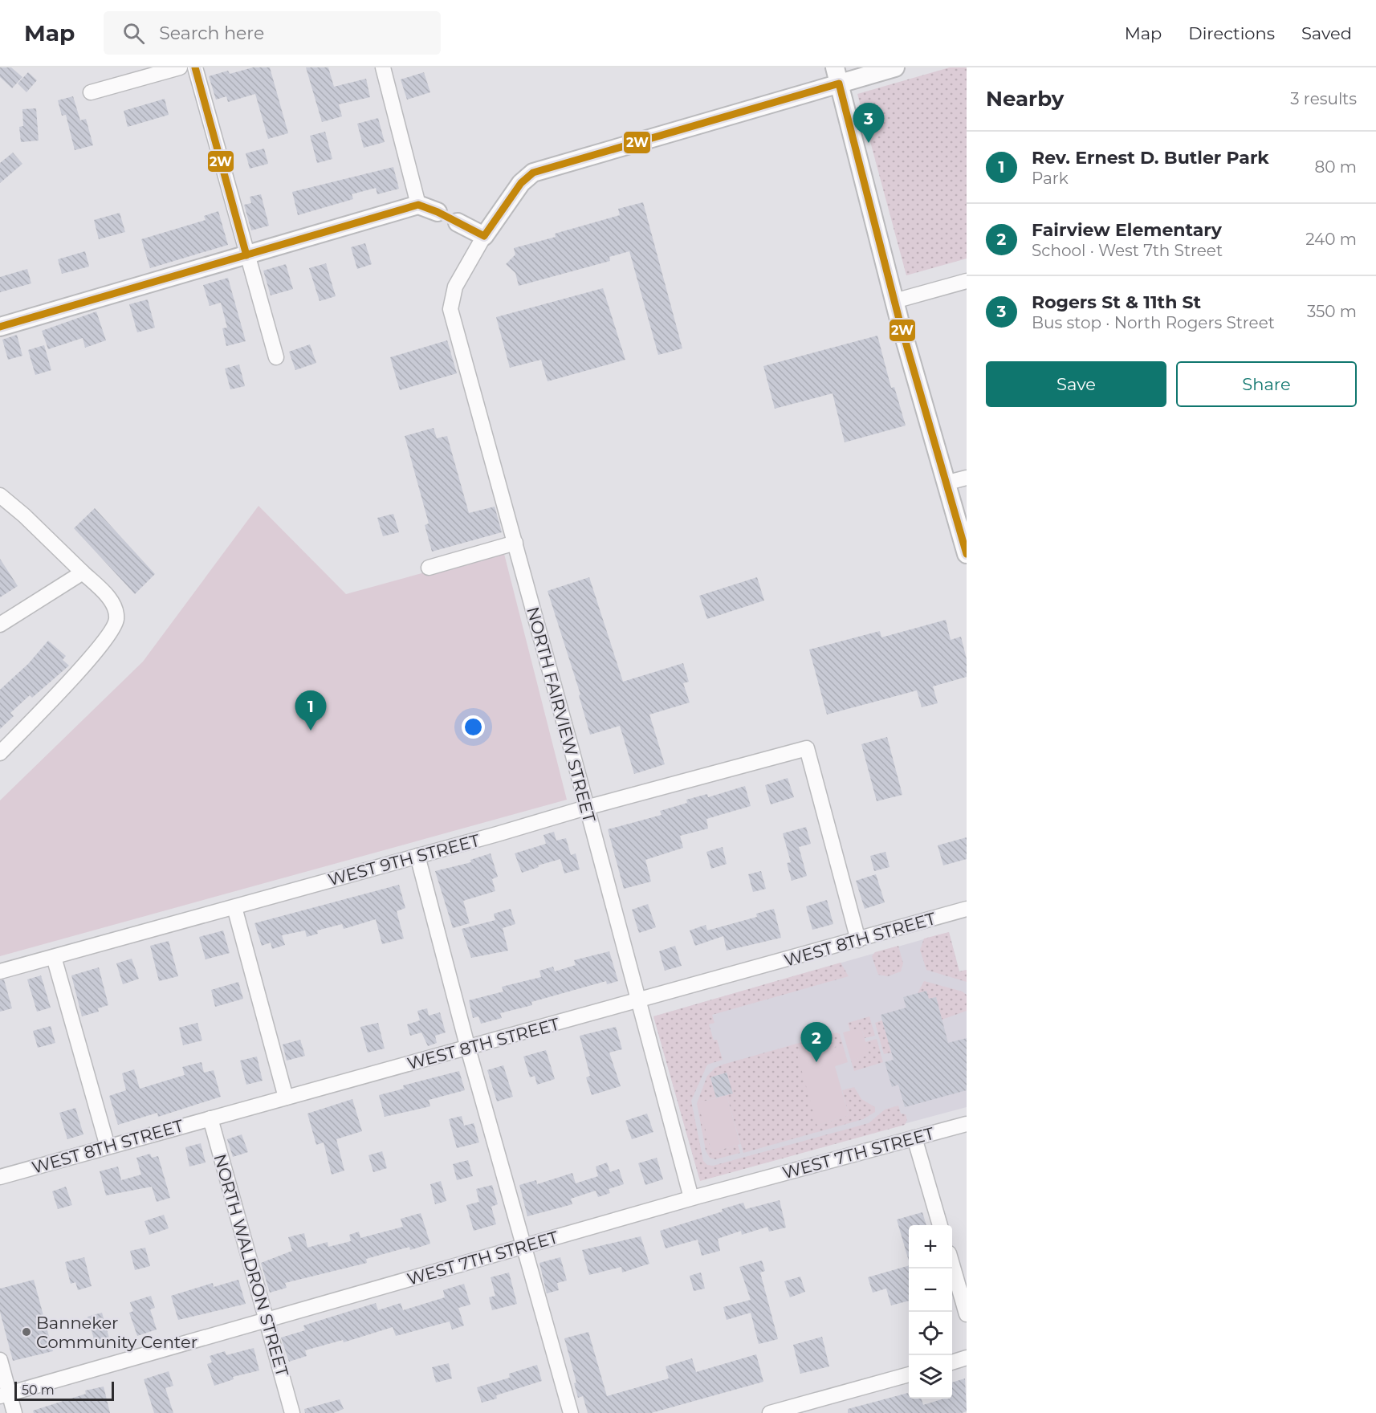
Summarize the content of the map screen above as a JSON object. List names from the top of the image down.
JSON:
{
  "streets": {
    "street": [
      "NORTH FAIRVIEW STREET",
      "WEST 9TH STREET",
      "WEST 8TH STREET",
      "WEST 7TH STREET",
      "NORTH WALDRON STREET"
    ]
  },
  "crossings": [
    ["NORTH FAIRVIEW STREET", "WEST 9TH STREET"],
    ["NORTH FAIRVIEW STREET", "WEST 8TH STREET"],
    ["NORTH FAIRVIEW STREET", "WEST 7TH STREET"],
    ["WEST 9TH STREET", "WEST 8TH STREET"],
    ["WEST 8TH STREET", "NORTH WALDRON STREET"],
    ["WEST 7TH STREET", "NORTH WALDRON STREET"]
  ],
  "places": ["Banneker Community Center"],
  "lines": ["transit line 2W"],
  "scale_bar": "50 m",
  "page": {
    "header": "Map",
    "search": "Search here",
    "nav": ["Map", "Directions", "Saved"],
    "heading": ["Nearby", "3 results"],
    "pins": ["3", "1", "2"],
    "list": [
      {
        "mark": "1",
        "name": "Rev. Ernest D. Butler Park",
        "note": "Park",
        "value": "80 m"
      },
      {
        "mark": "2",
        "name": "Fairview Elementary",
        "note": "School · West 7th Street",
        "value": "240 m"
      },
      {
        "mark": "3",
        "name": "Rogers St & 11th St",
        "note": "Bus stop · North Rogers Street",
        "value": "350 m"
      }
    ],
    "buttons": ["Save", "Share"],
    "map_buttons": ["+", "−"],
    "scale": "50 m"
  }
}
